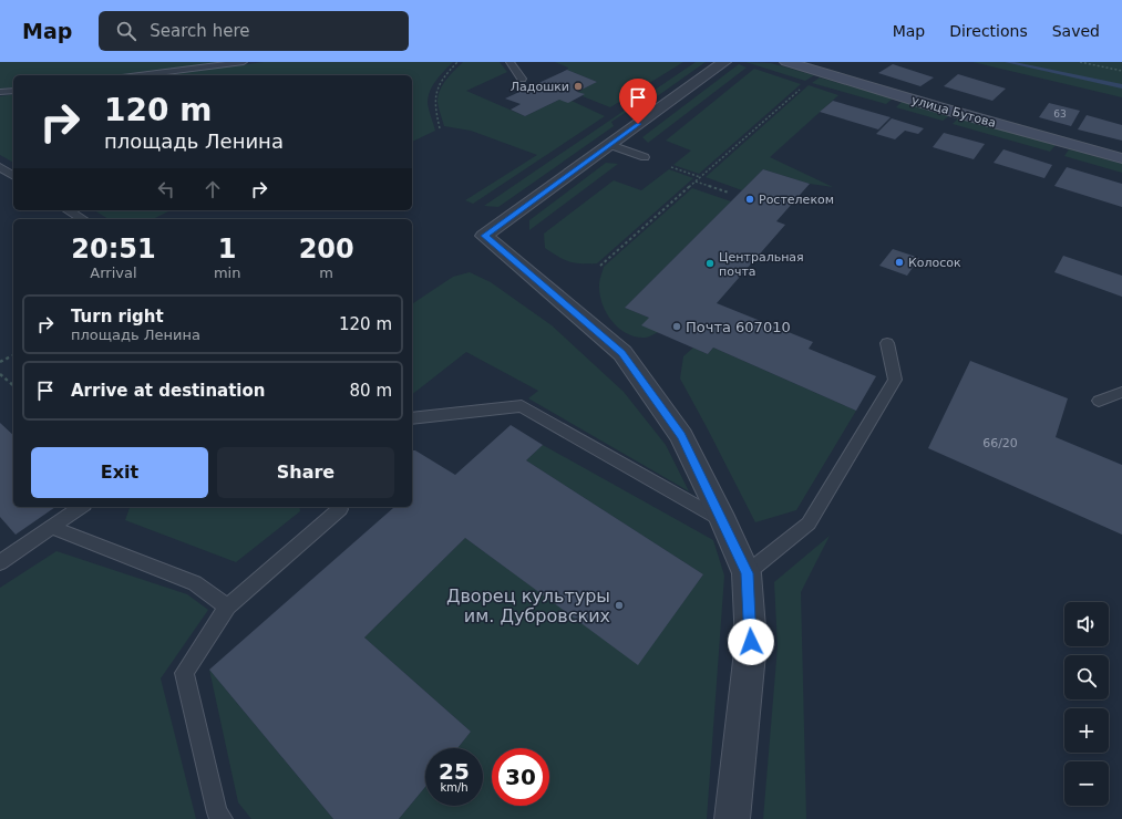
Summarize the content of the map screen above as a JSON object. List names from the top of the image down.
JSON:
{
  "streets": {
    "street": ["улица Бутова"]
  },
  "places": [
    "Ладошки",
    "Ростелеком",
    "Колосок",
    "Центральная почта",
    "Почта 607010",
    "Дворец культуры им. Дубровских"
  ],
  "house_numbers": ["63", "66/20"],
  "page": {
    "header": "Map",
    "search": "Search here",
    "nav": ["Map", "Directions", "Saved"],
    "turn": ["120 m", "площадь Ленина"],
    "eta": [
      "20:51",
      "Arrival",
      "1",
      "min",
      "200",
      "m"
    ],
    "list": [
      {
        "name": "Turn right",
        "note": "площадь Ленина",
        "value": "120 m"
      },
      {
        "name": "Arrive at destination",
        "value": "80 m"
      }
    ],
    "buttons": ["Exit", "Share"],
    "map_buttons": ["+", "−"],
    "speed": "25 km/h",
    "limit": "30"
  }
}
